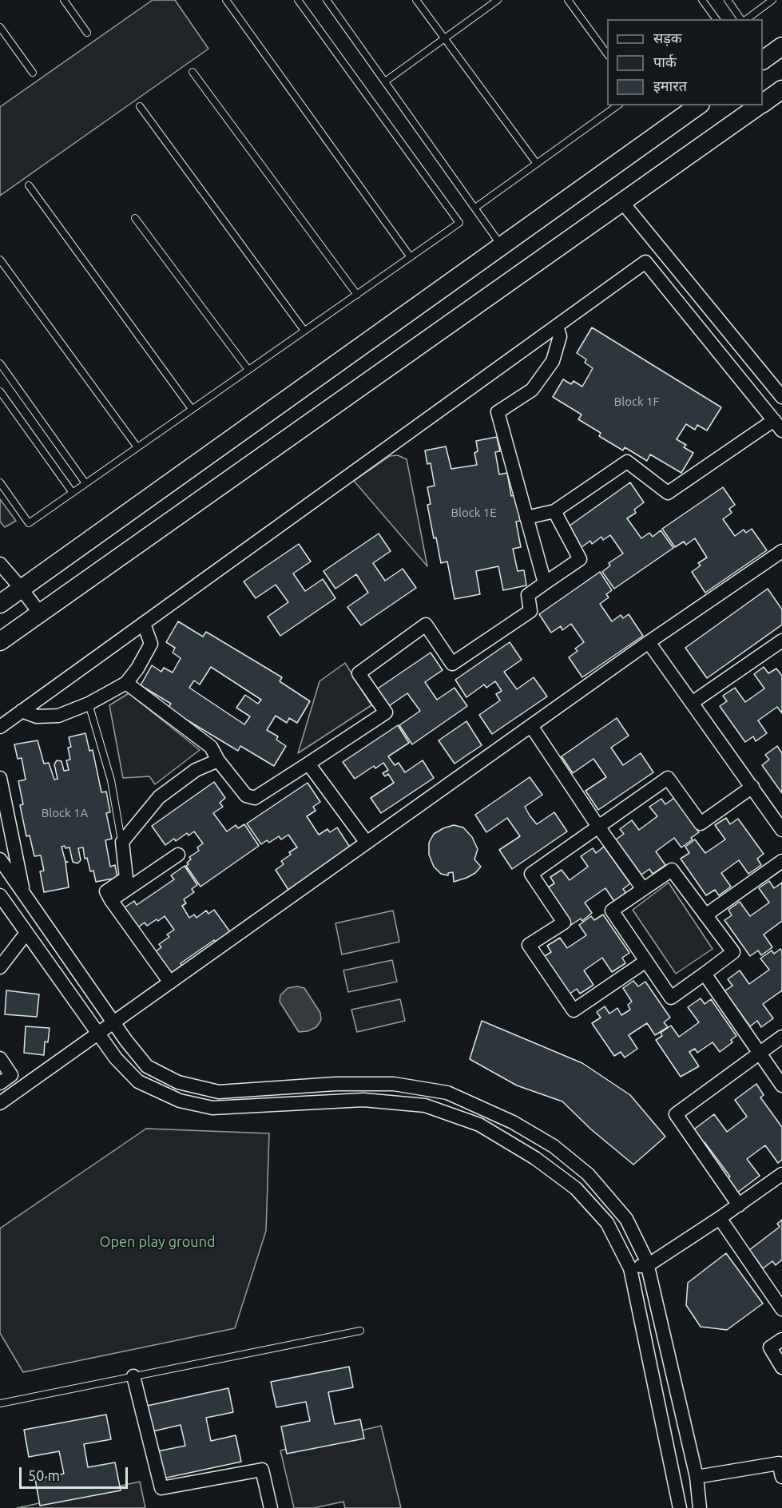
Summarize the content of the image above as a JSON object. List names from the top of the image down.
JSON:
{
  "parks": ["Open play ground"],
  "house_numbers": ["Block 1F", "Block 1E", "Block 1A"],
  "legend": ["सड़क", "पार्क", "इमारत"],
  "scale_bar": "50 m"
}
